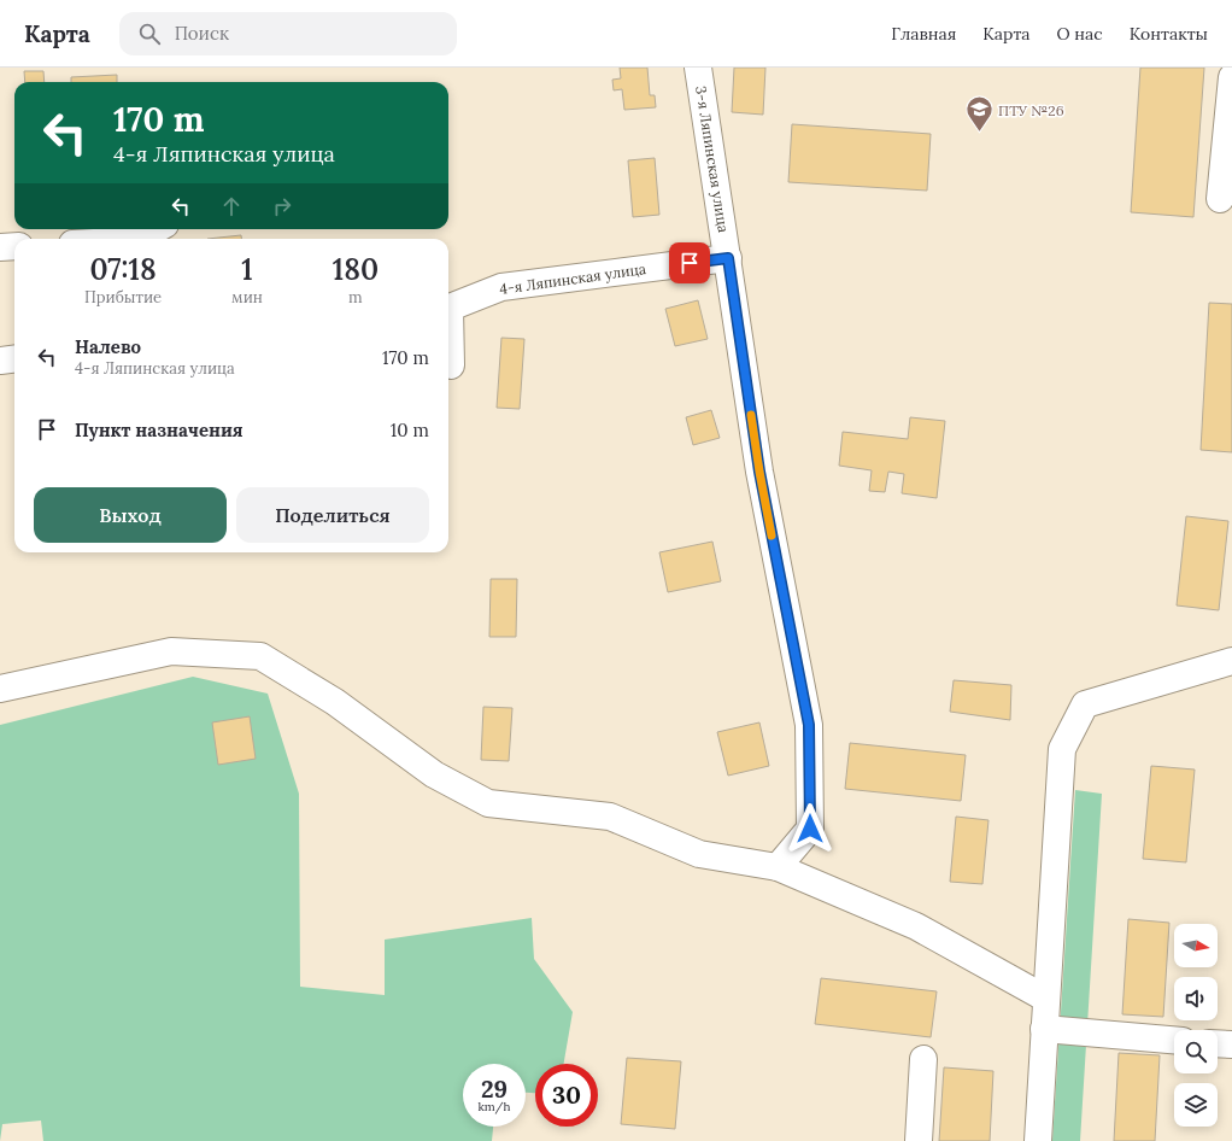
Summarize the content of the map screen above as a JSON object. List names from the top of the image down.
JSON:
{
  "streets": {
    "street": ["3-я Ляпинская улица", "4-я Ляпинская улица"]
  },
  "crossings": [
    ["3-я Ляпинская улица", "4-я Ляпинская улица"]
  ],
  "places": {
    "school or university": ["ПТУ №26"]
  },
  "north": "right",
  "page": {
    "header": "Карта",
    "search": "Поиск",
    "nav": [
      "Главная",
      "Карта",
      "О нас",
      "Контакты"
    ],
    "turn": ["170 m", "4-я Ляпинская улица"],
    "eta": [
      "07:18",
      "Прибытие",
      "1",
      "мин",
      "180",
      "m"
    ],
    "list": [
      {
        "name": "Налево",
        "note": "4-я Ляпинская улица",
        "value": "170 m"
      },
      {
        "name": "Пункт назначения",
        "value": "10 m"
      }
    ],
    "buttons": ["Выход", "Поделиться"],
    "speed": "29 km/h",
    "limit": "30"
  }
}
